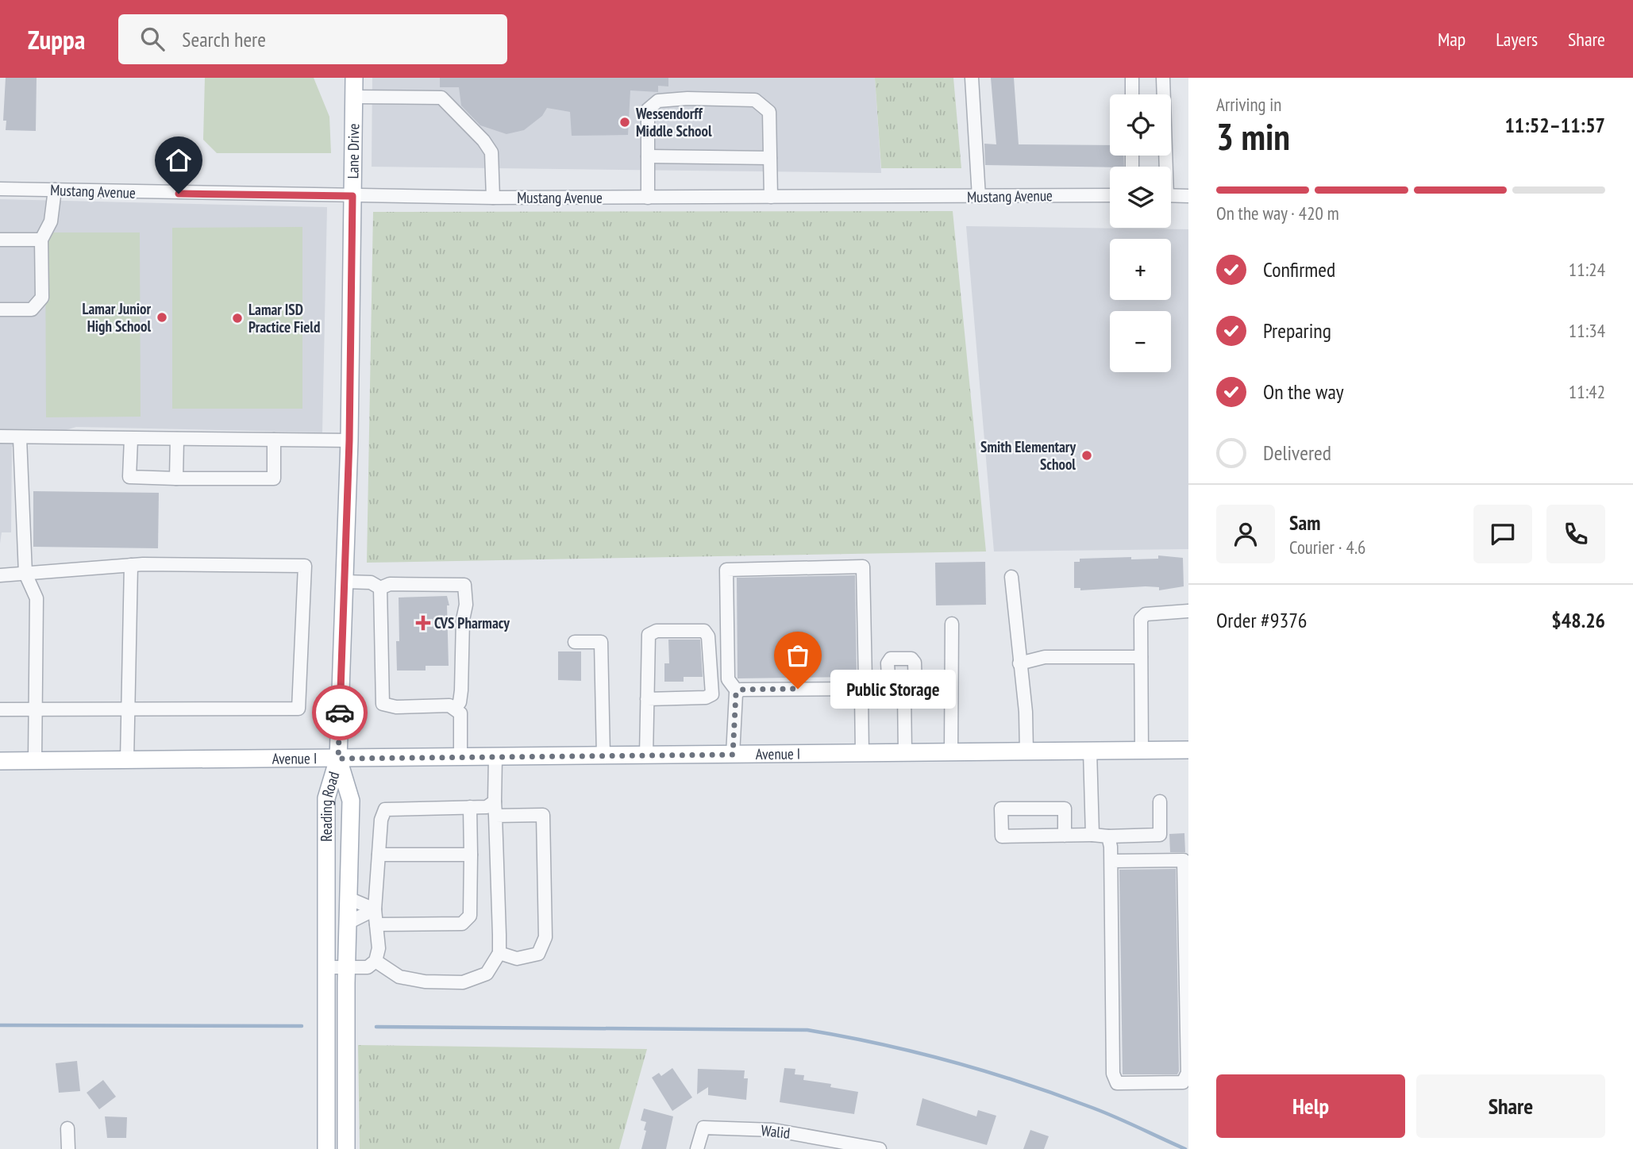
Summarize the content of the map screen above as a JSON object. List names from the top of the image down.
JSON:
{
  "streets": {
    "main road": ["Lane Drive", "Avenue I", "Reading Road"],
    "street": ["Mustang Avenue", "Walid"]
  },
  "crossings": [
    ["Lane Drive", "Mustang Avenue"],
    ["Lane Drive", "Avenue I"],
    ["Lane Drive", "Reading Road"],
    ["Avenue I", "Reading Road"]
  ],
  "places": {
    "other": [
      "Wessendorff Middle School",
      "Lamar Junior High School",
      "Lamar ISD Practice Field",
      "Smith Elementary School",
      "Public Storage"
    ],
    "health": ["CVS Pharmacy"]
  },
  "page": {
    "header": "Zuppa",
    "search": "Search here",
    "nav": ["Map", "Layers", "Share"],
    "heading": ["3 min", "Arriving in", "11:52–11:57"],
    "panel": [
      "Sam",
      "Courier · 4.6",
      "Order #9376",
      "$48.26"
    ],
    "map_buttons": ["+", "−"],
    "bar": "On the way · 420 m",
    "list": [
      ["Confirmed", "11:24"],
      ["Preparing", "11:34"],
      ["On the way", "11:42"],
      "Delivered"
    ],
    "bubble": "Public Storage",
    "buttons": ["Help", "Share"]
  }
}
